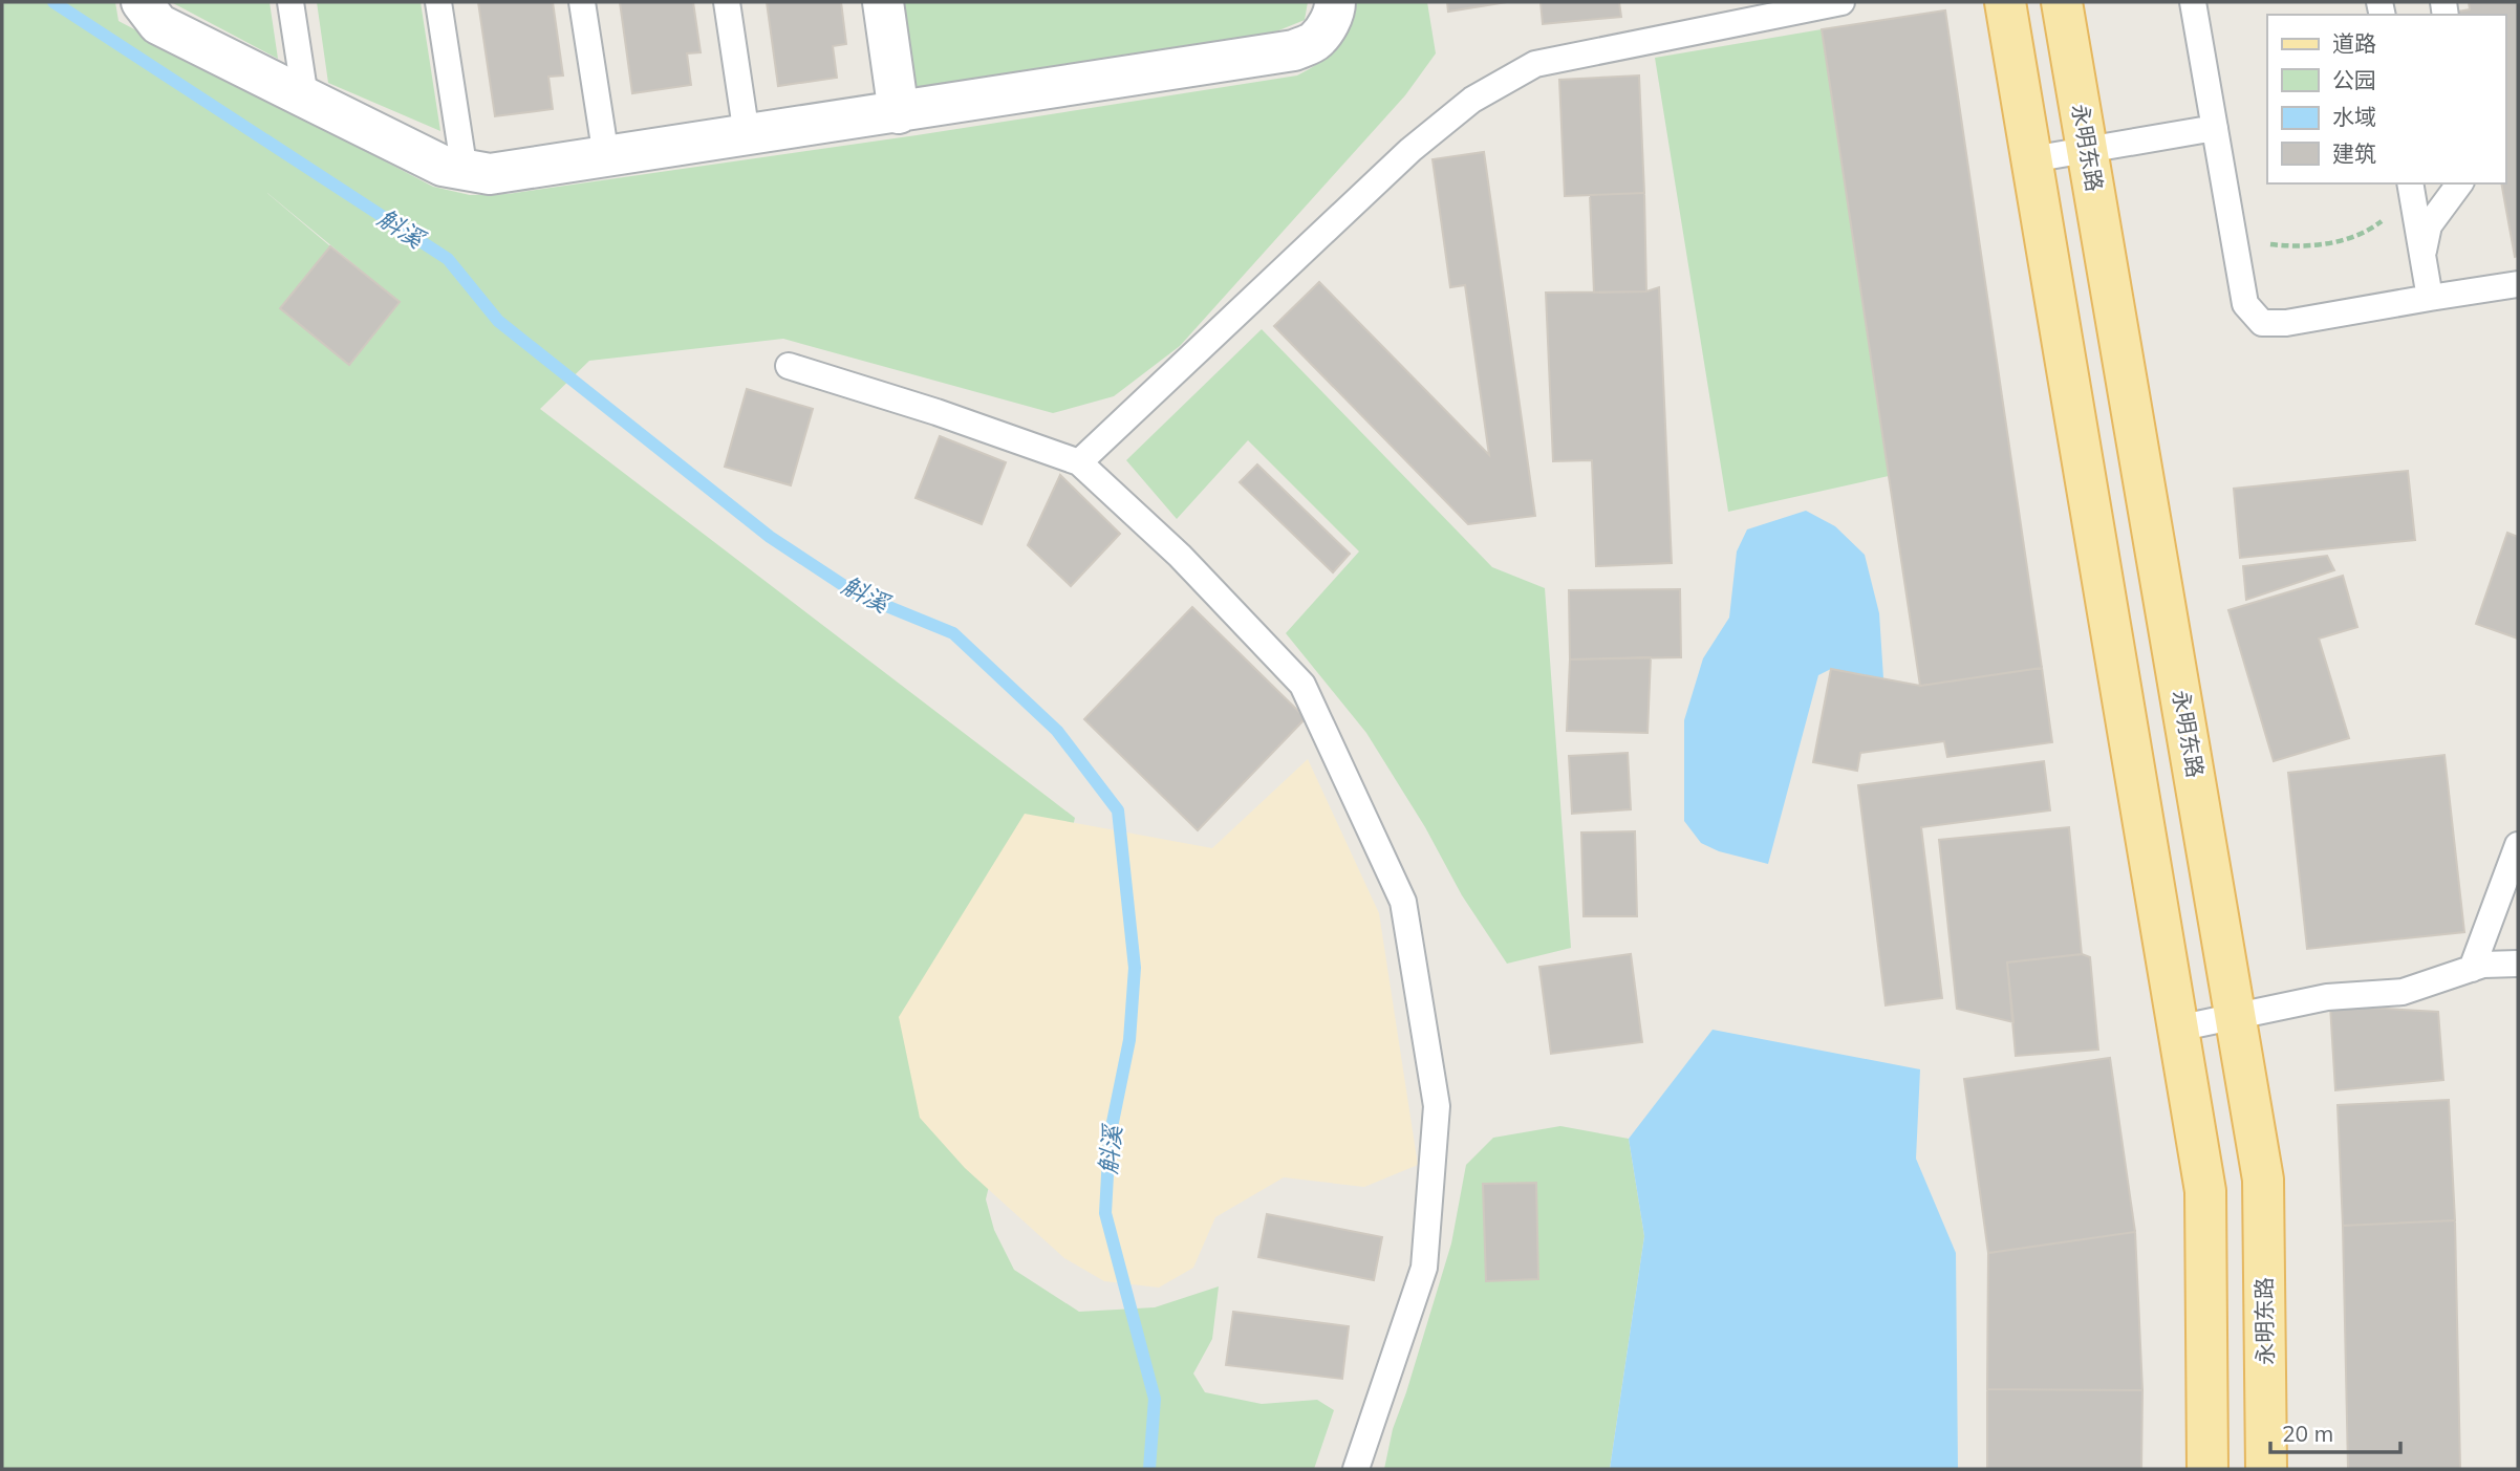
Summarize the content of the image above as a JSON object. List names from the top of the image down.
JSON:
{
  "streets": {
    "main road": ["永明东路"]
  },
  "water": ["斛溪"],
  "legend": [
    "道路",
    "公园",
    "水域",
    "建筑"
  ],
  "scale_bar": "20 m"
}
